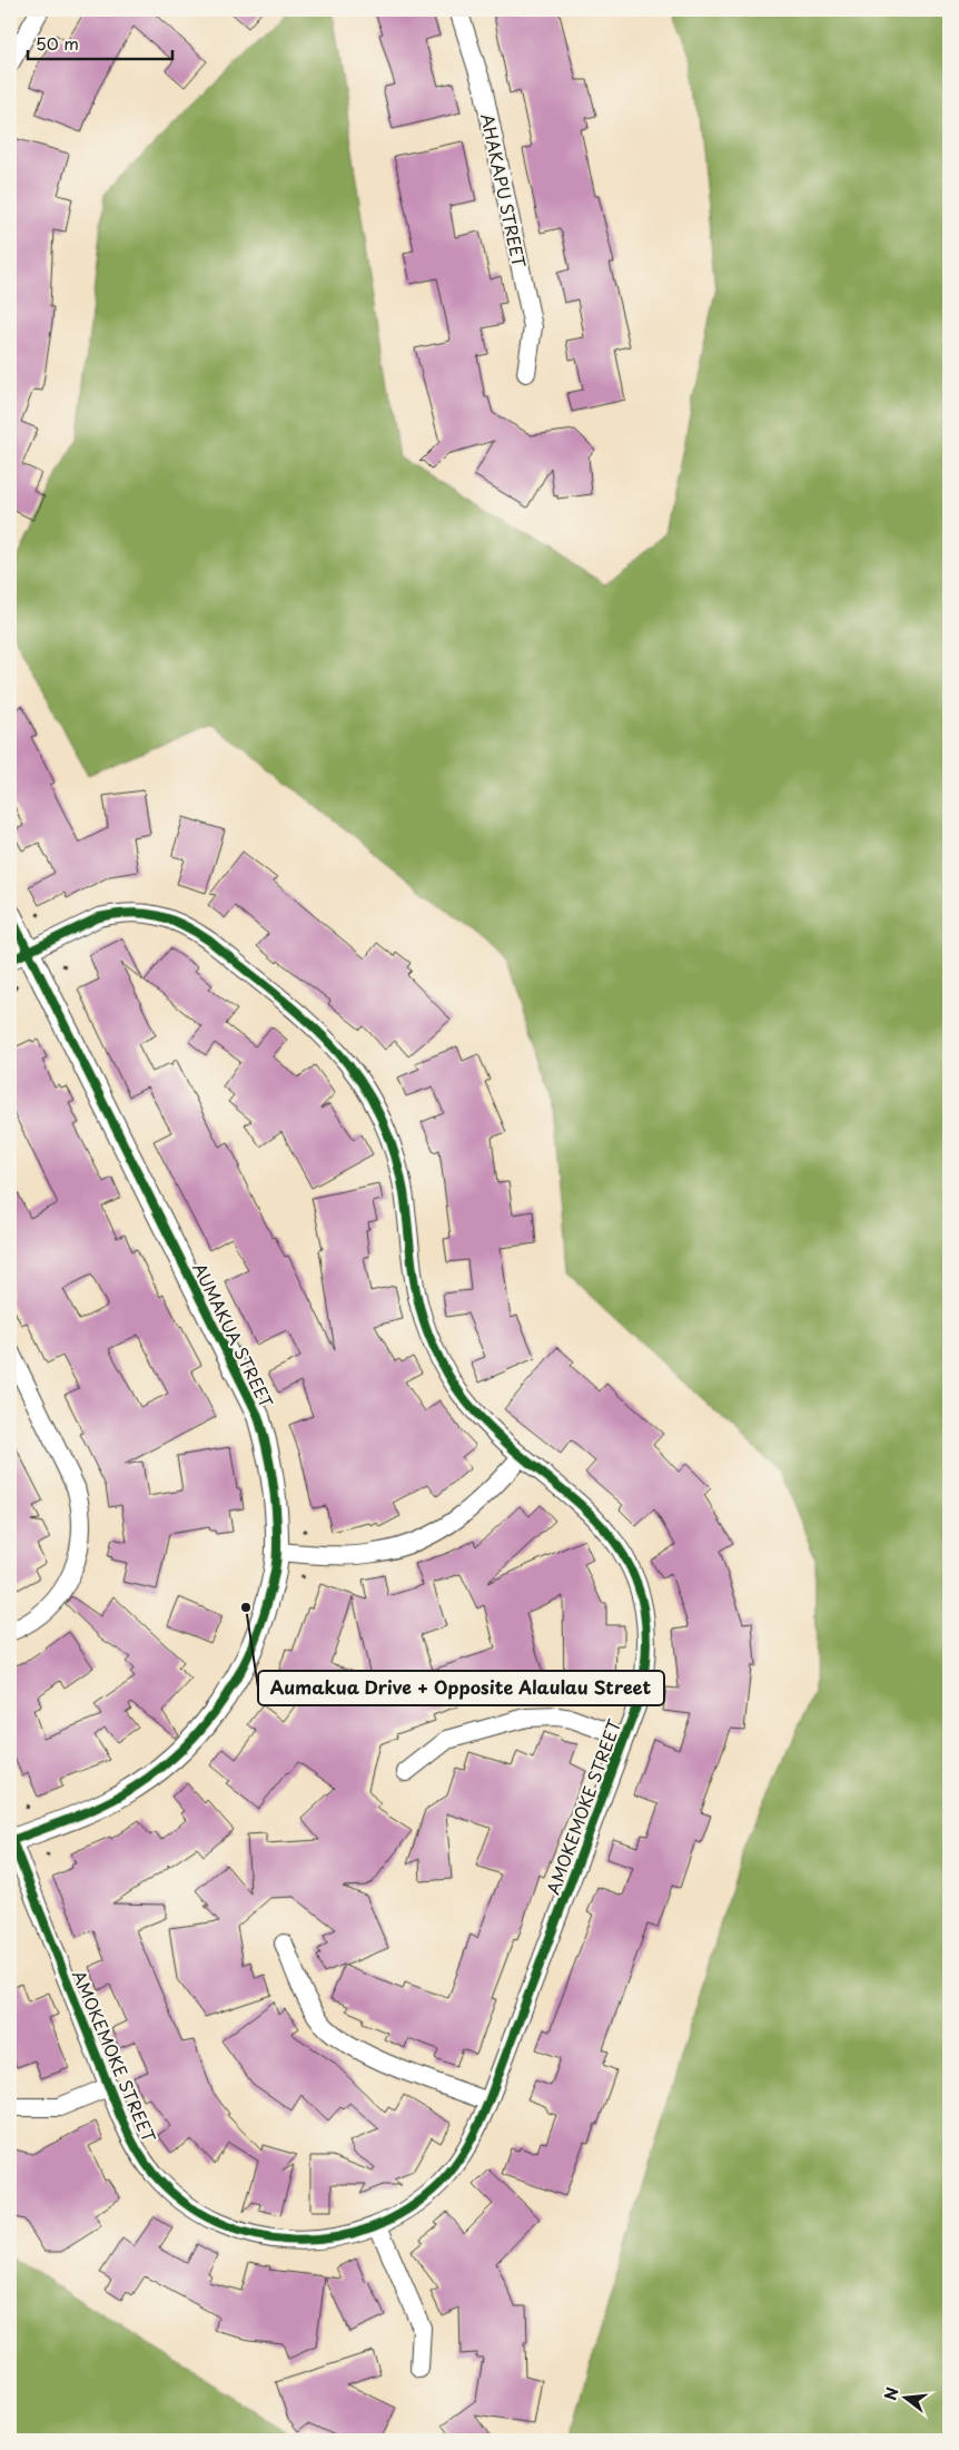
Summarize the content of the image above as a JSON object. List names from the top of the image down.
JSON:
{
  "streets": {
    "street": ["AHAKAPU STREET", "AUMAKUA STREET", "AMOKEMOKE STREET"]
  },
  "crossings": [
    ["AUMAKUA STREET", "AMOKEMOKE STREET"]
  ],
  "places": ["Aumakua Drive + Opposite Alaulau Street"],
  "scale_bar": "50 m",
  "north": "left"
}
